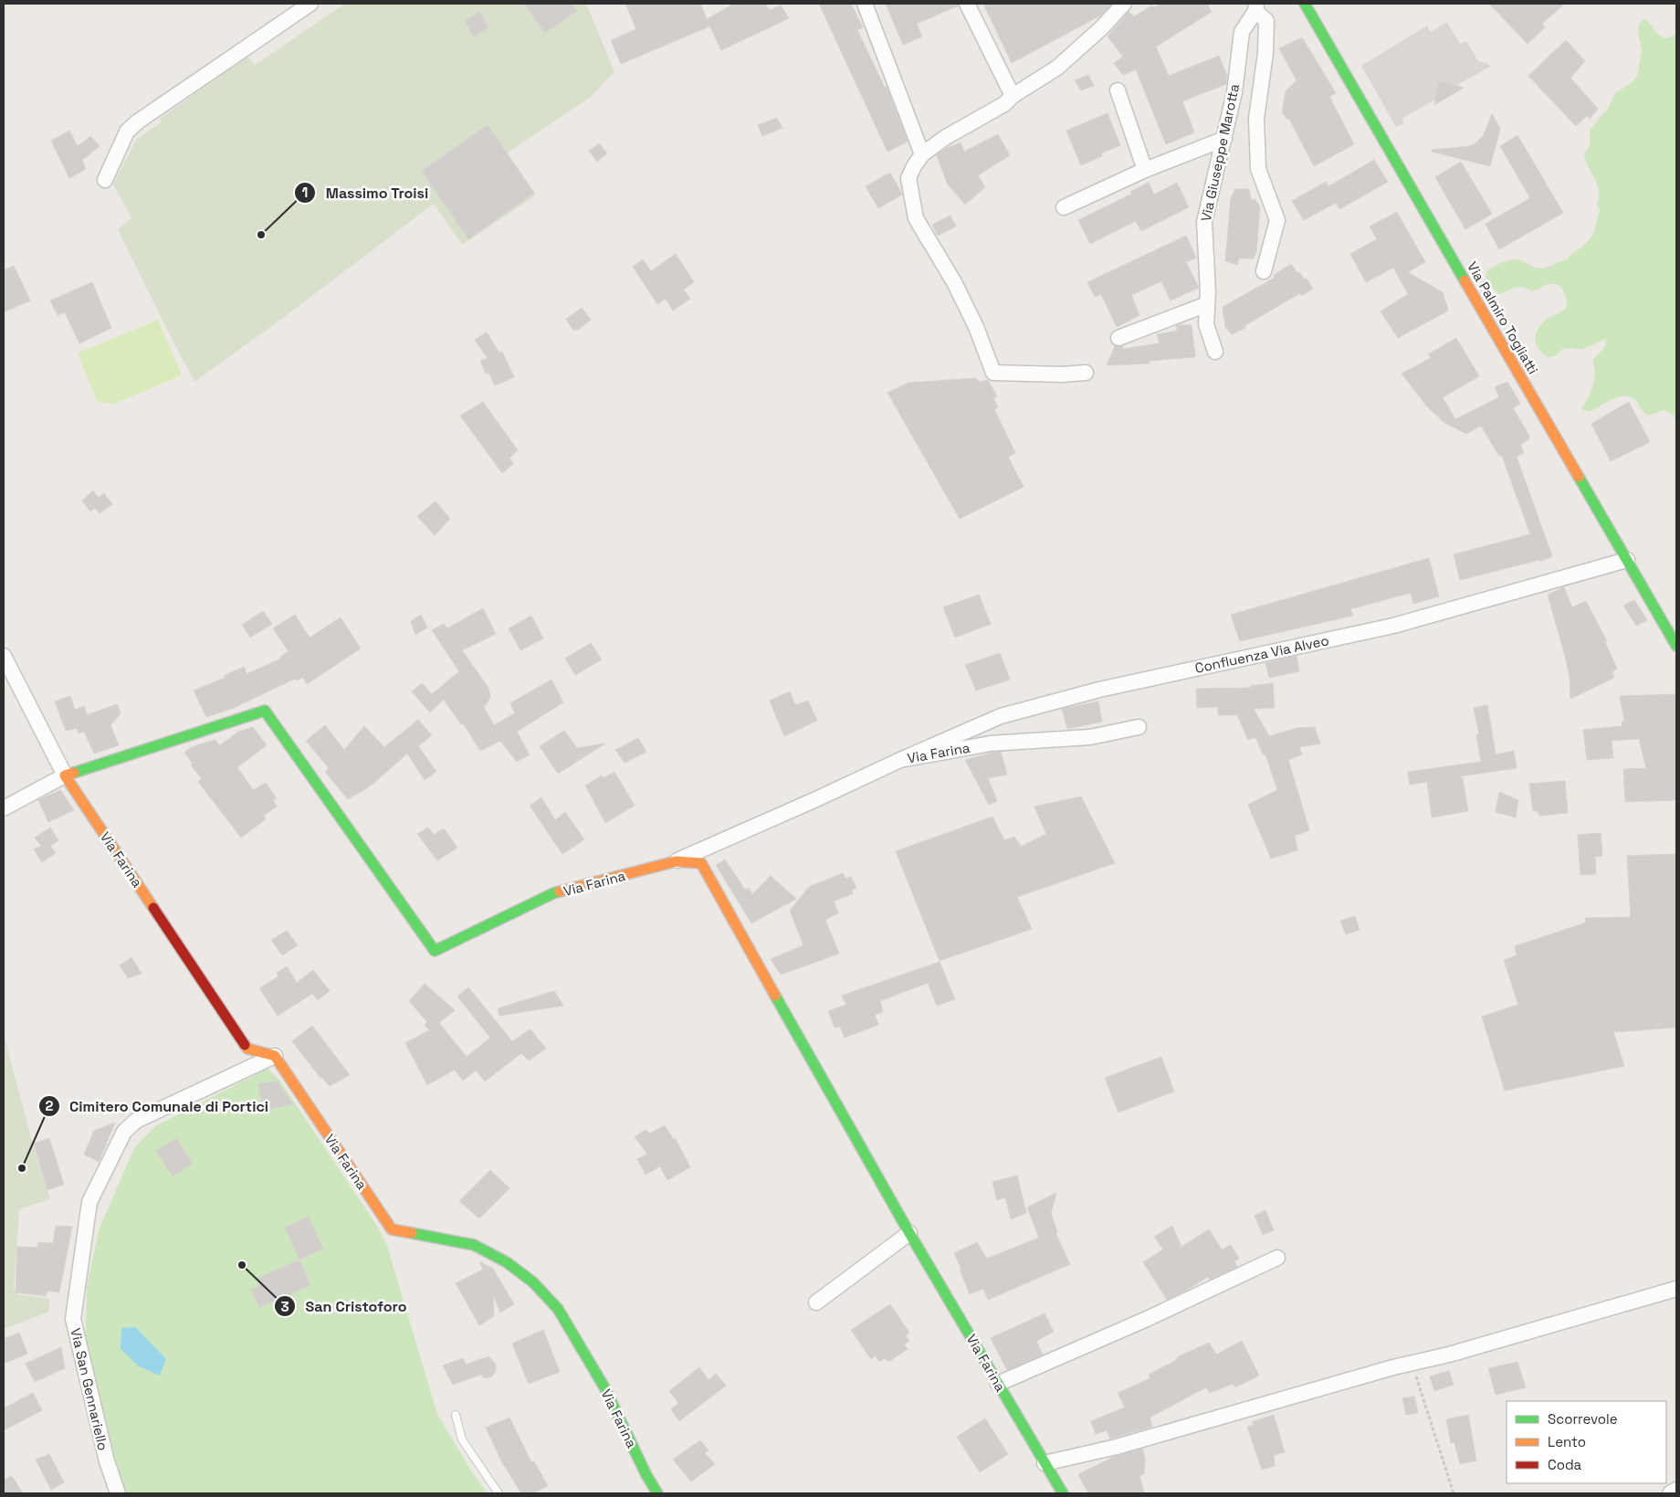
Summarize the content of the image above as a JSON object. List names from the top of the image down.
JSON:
{
  "streets": {
    "street": [
      "Via Giuseppe Marotta",
      "Via Palmiro Togliatti",
      "Confluenza Via Alveo",
      "Via Farina",
      "Via San Gennariello"
    ]
  },
  "crossings": [
    ["Via Palmiro Togliatti", "Confluenza Via Alveo"],
    ["Confluenza Via Alveo", "Via Farina"],
    ["Via Farina", "Via San Gennariello"]
  ],
  "places": ["Massimo Troisi", "Cimitero Comunale di Portici", "San Cristoforo"],
  "legend": ["Scorrevole", "Lento", "Coda"]
}
